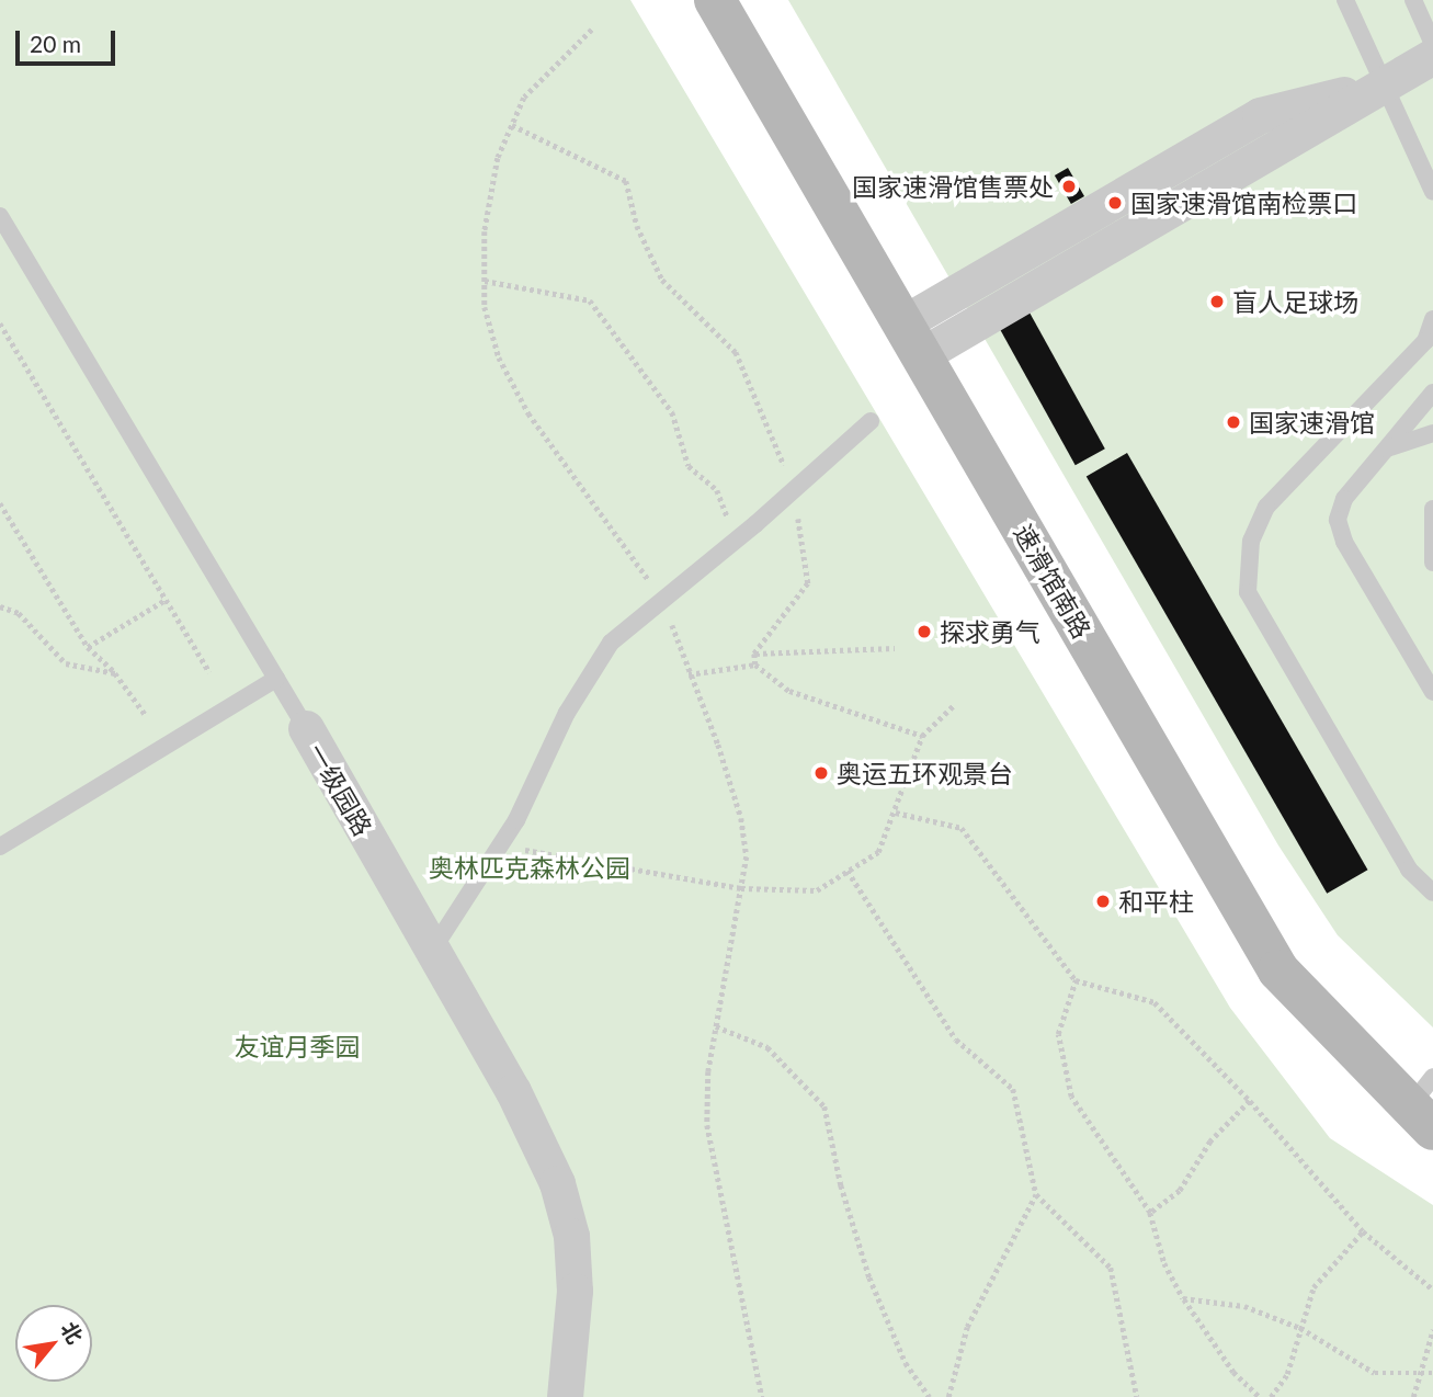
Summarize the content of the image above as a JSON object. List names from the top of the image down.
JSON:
{
  "streets": {
    "street": ["速滑馆南路", "一级园路"]
  },
  "parks": ["奥林匹克森林公园", "友谊月季园"],
  "places": [
    "国家速滑馆售票处",
    "国家速滑馆南检票口",
    "盲人足球场",
    "国家速滑馆",
    "探求勇气",
    "奥运五环观景台",
    "和平柱"
  ],
  "scale_bar": "20 m",
  "north": "top right"
}
